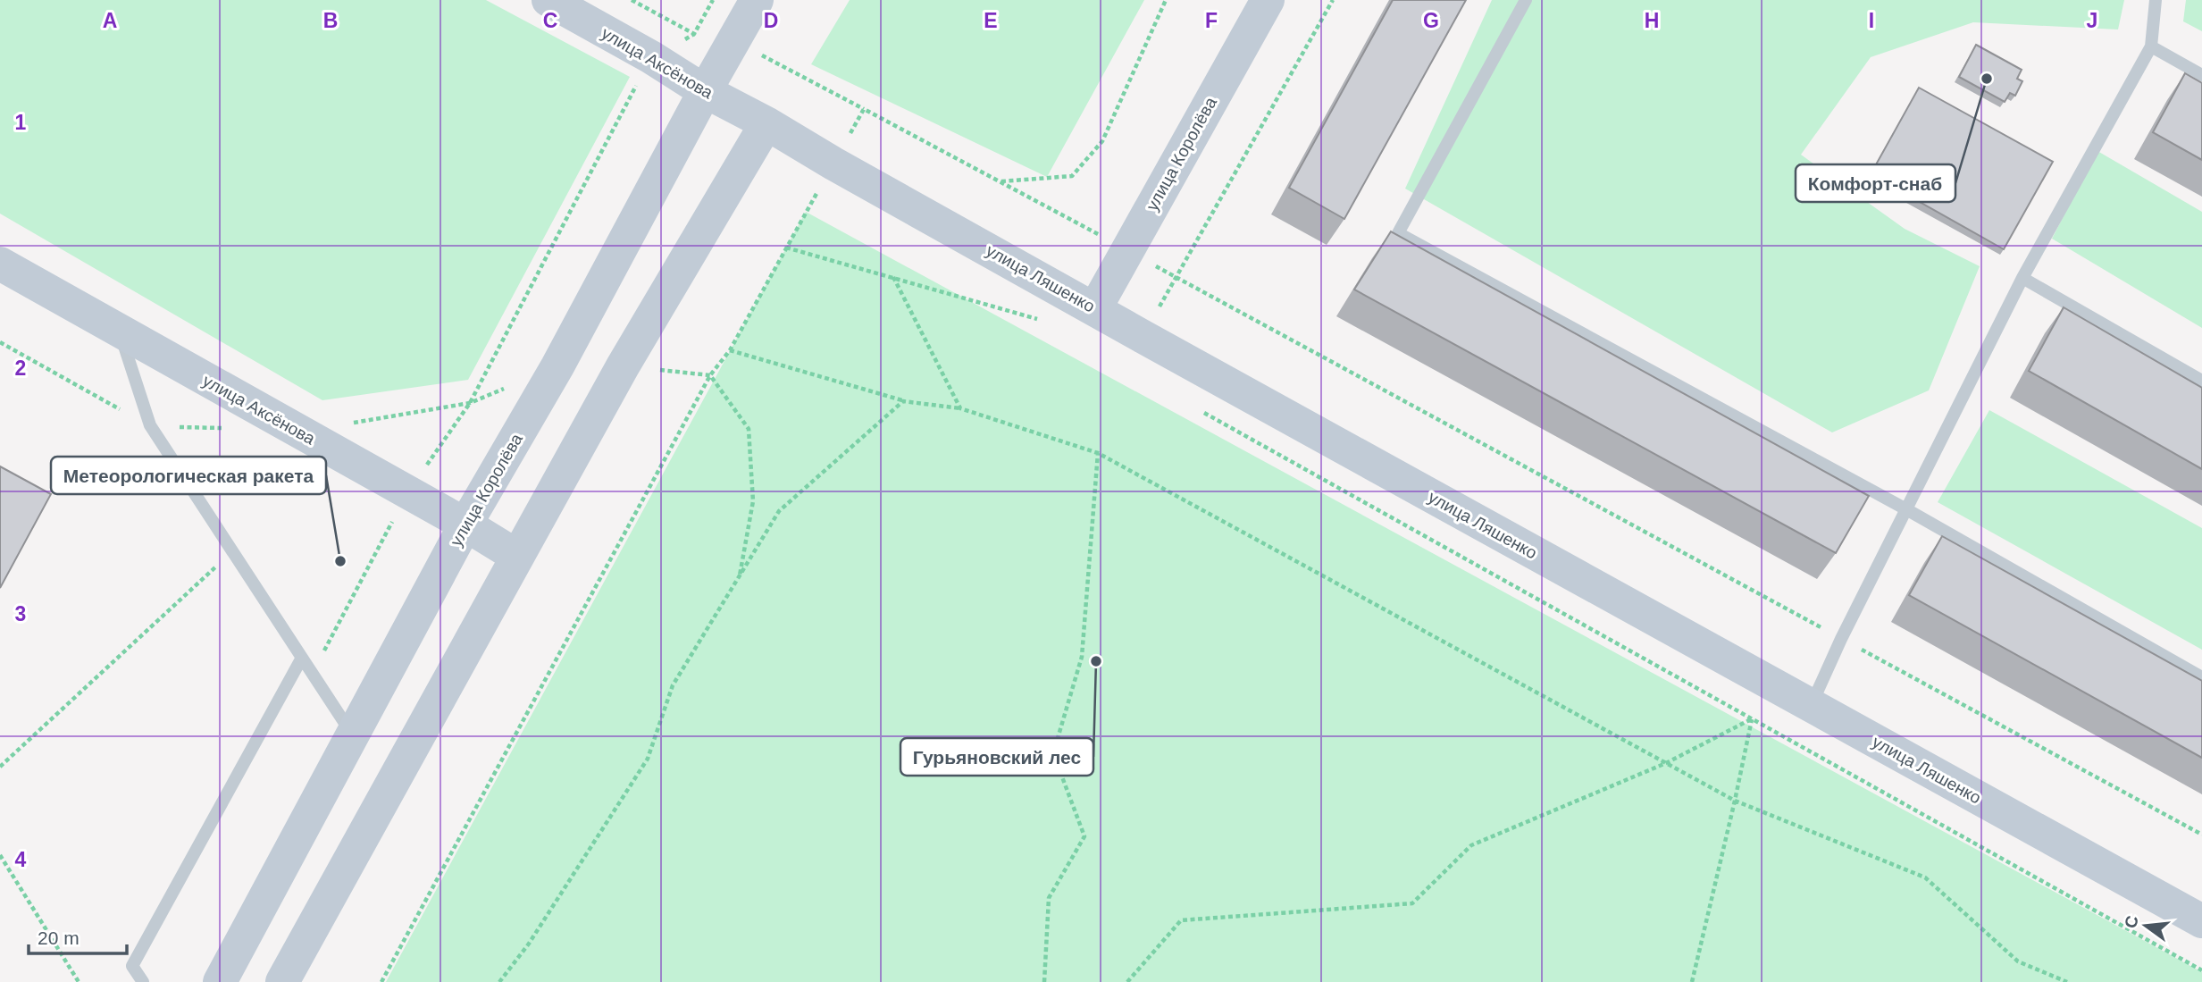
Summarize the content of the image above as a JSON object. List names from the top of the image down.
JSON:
{
  "streets": {
    "main road": ["улица Аксёнова", "улица Королёва", "улица Ляшенко"]
  },
  "crossings": [
    ["улица Аксёнова", "улица Королёва"],
    ["улица Аксёнова", "улица Ляшенко"],
    ["улица Королёва", "улица Ляшенко"]
  ],
  "places": ["Комфорт-снаб", "Метеорологическая ракета", "Гурьяновский лес"],
  "scale_bar": "20 m",
  "north": "left",
  "grid": {
    "columns": [
      "A",
      "B",
      "C",
      "D",
      "E",
      "F",
      "G",
      "H",
      "I",
      "J"
    ],
    "rows": [
      "1",
      "2",
      "3",
      "4"
    ]
  }
}
